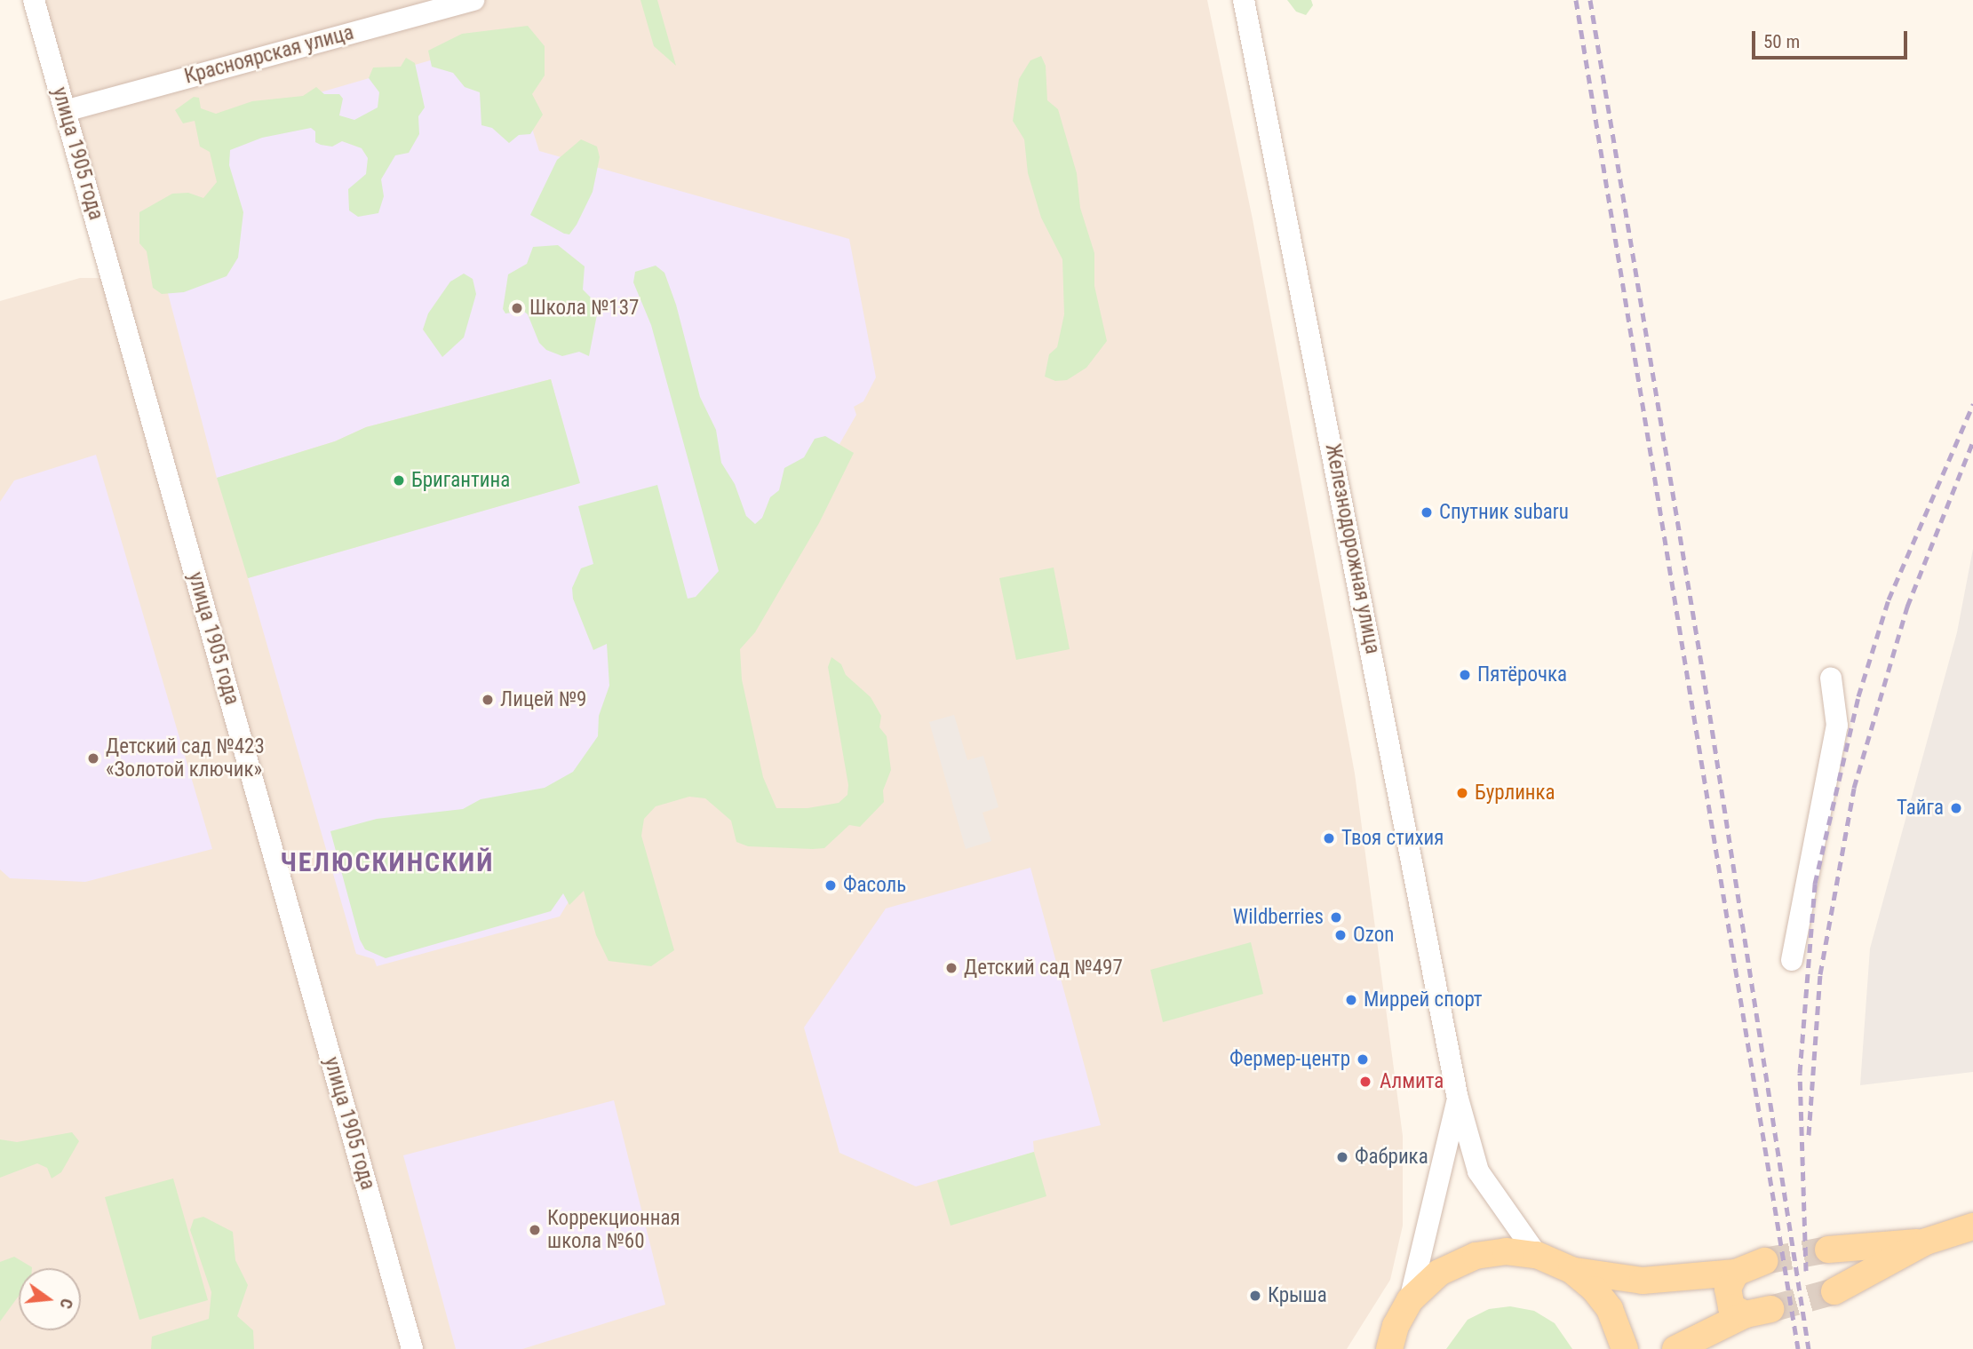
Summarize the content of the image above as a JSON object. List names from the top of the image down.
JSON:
{
  "streets": {
    "street": ["Красноярская улица", "улица 1905 года", "Железнодорожная улица"]
  },
  "crossings": [
    ["Красноярская улица", "улица 1905 года"]
  ],
  "districts": ["ЧЕЛЮСКИНСКИЙ"],
  "places": [
    "Школа №137",
    "Бригантина",
    "Спутник subaru",
    "Пятёрочка",
    "Лицей №9",
    "Детский сад №423 «Золотой ключик»",
    "Бурлинка",
    "Тайга",
    "Твоя стихия",
    "Фасоль",
    "Wildberries",
    "Ozon",
    "Детский сад №497",
    "Миррей спорт",
    "Фермер-центр",
    "Алмита",
    "Фабрика",
    "Коррекционная школа №60",
    "Крыша"
  ],
  "scale_bar": "50 m",
  "north": "right"
}
